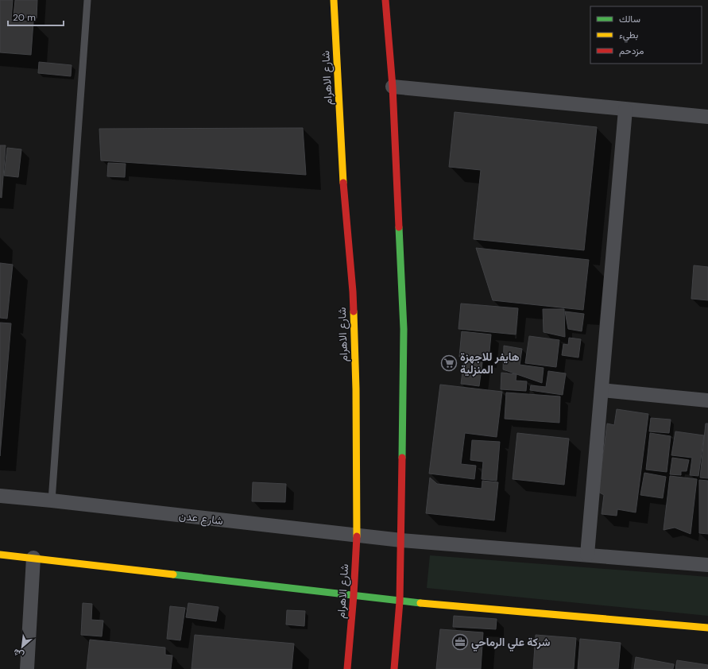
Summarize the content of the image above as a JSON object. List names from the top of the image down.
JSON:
{
  "streets": {
    "main road": ["شارع الاهرام"],
    "street": ["شارع عدن"]
  },
  "crossings": [
    ["شارع الاهرام", "شارع عدن"]
  ],
  "places": {
    "supermarket": ["هايفر للاجهزة المنزلية"],
    "office": ["شركة علي الرماحي"]
  },
  "legend": ["سالك", "بطيء", "مزدحم"],
  "scale_bar": "20 m",
  "north": "bottom left"
}
